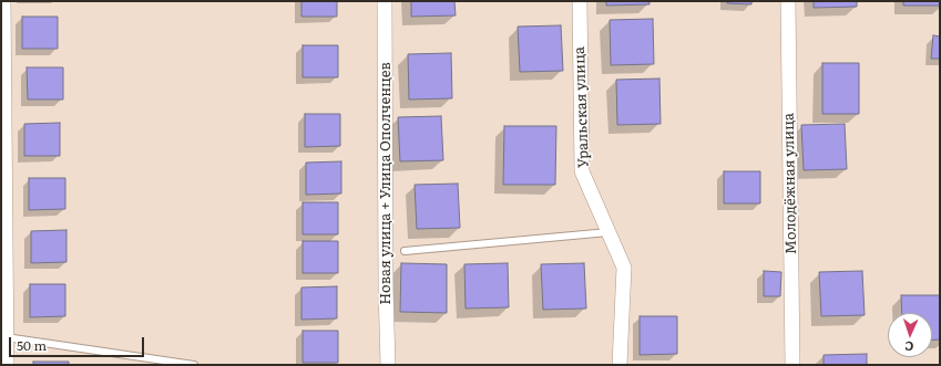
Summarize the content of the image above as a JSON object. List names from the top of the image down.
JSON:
{
  "streets": {
    "street": ["Уральская улица", "Новая улица + Улица Ополченцев", "Молодёжная улица"]
  },
  "scale_bar": "50 m",
  "north": "bottom"
}
